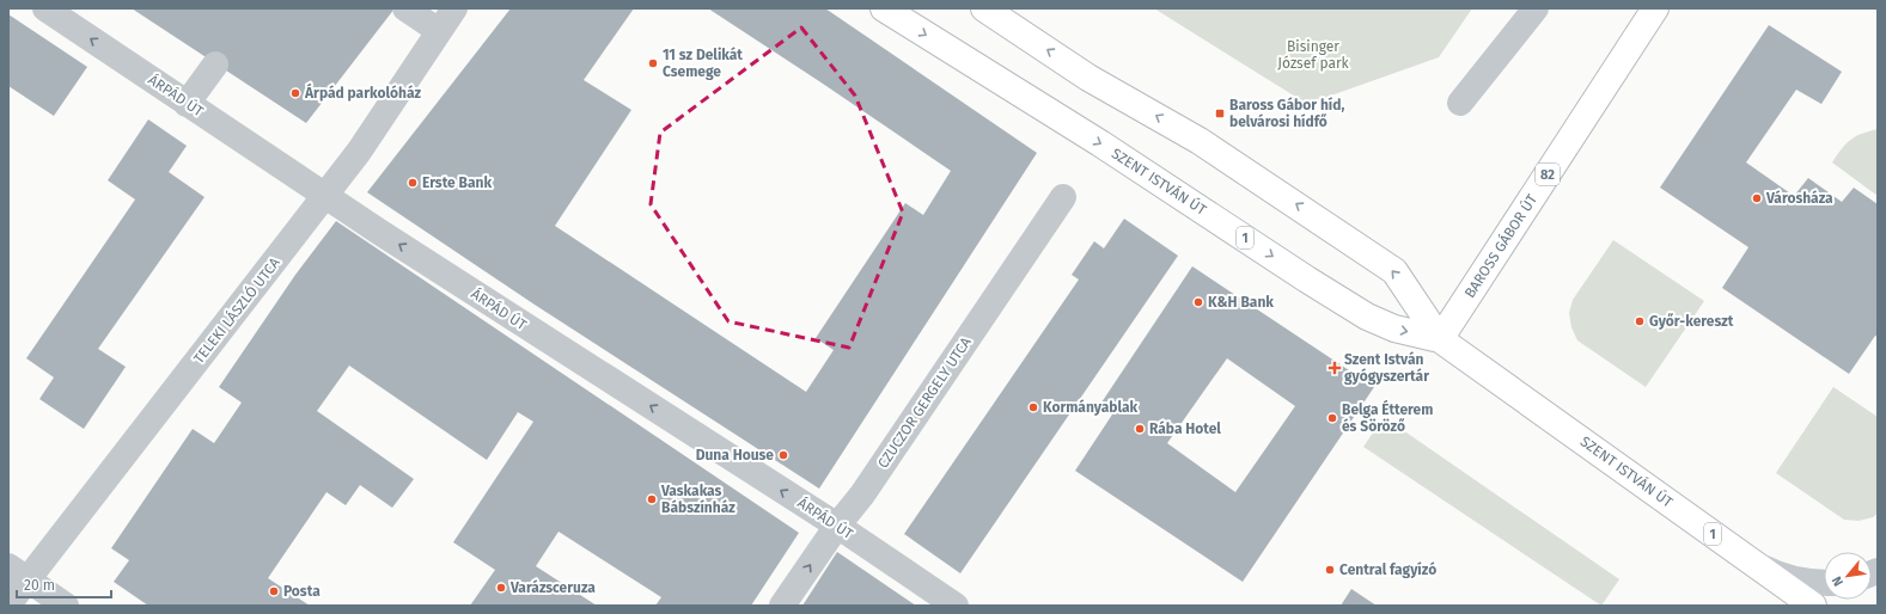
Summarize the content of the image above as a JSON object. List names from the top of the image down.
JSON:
{
  "streets": {
    "main road": [
      "82",
      "SZENT ISTVÁN ÚT",
      "1",
      "BAROSS GÁBOR ÚT"
    ],
    "street": ["ÁRPÁD ÚT", "TELEKI LÁSZLÓ UTCA", "CZUCZOR GERGELY UTCA"]
  },
  "crossings": [
    ["ÁRPÁD ÚT", "TELEKI LÁSZLÓ UTCA"],
    ["ÁRPÁD ÚT", "CZUCZOR GERGELY UTCA"],
    ["SZENT ISTVÁN ÚT", "BAROSS GÁBOR ÚT"]
  ],
  "one_way": ["ÁRPÁD ÚT"],
  "parks": ["Bisinger József park"],
  "places": {
    "other": [
      "11 sz Delikát Csemege",
      "Árpád parkolóház",
      "Erste Bank",
      "Városháza",
      "K&H Bank",
      "Győr-kereszt",
      "Kormányablak",
      "Belga Étterem és Söröző",
      "Rába Hotel",
      "Duna House",
      "Vaskakas Bábszínház",
      "Central fagyízó",
      "Varázsceruza",
      "Posta"
    ],
    "transit": ["Baross Gábor híd, belvárosi hídfő"],
    "health": ["Szent István gyógyszertár"]
  },
  "scale_bar": "20 m",
  "north": "bottom left"
}
